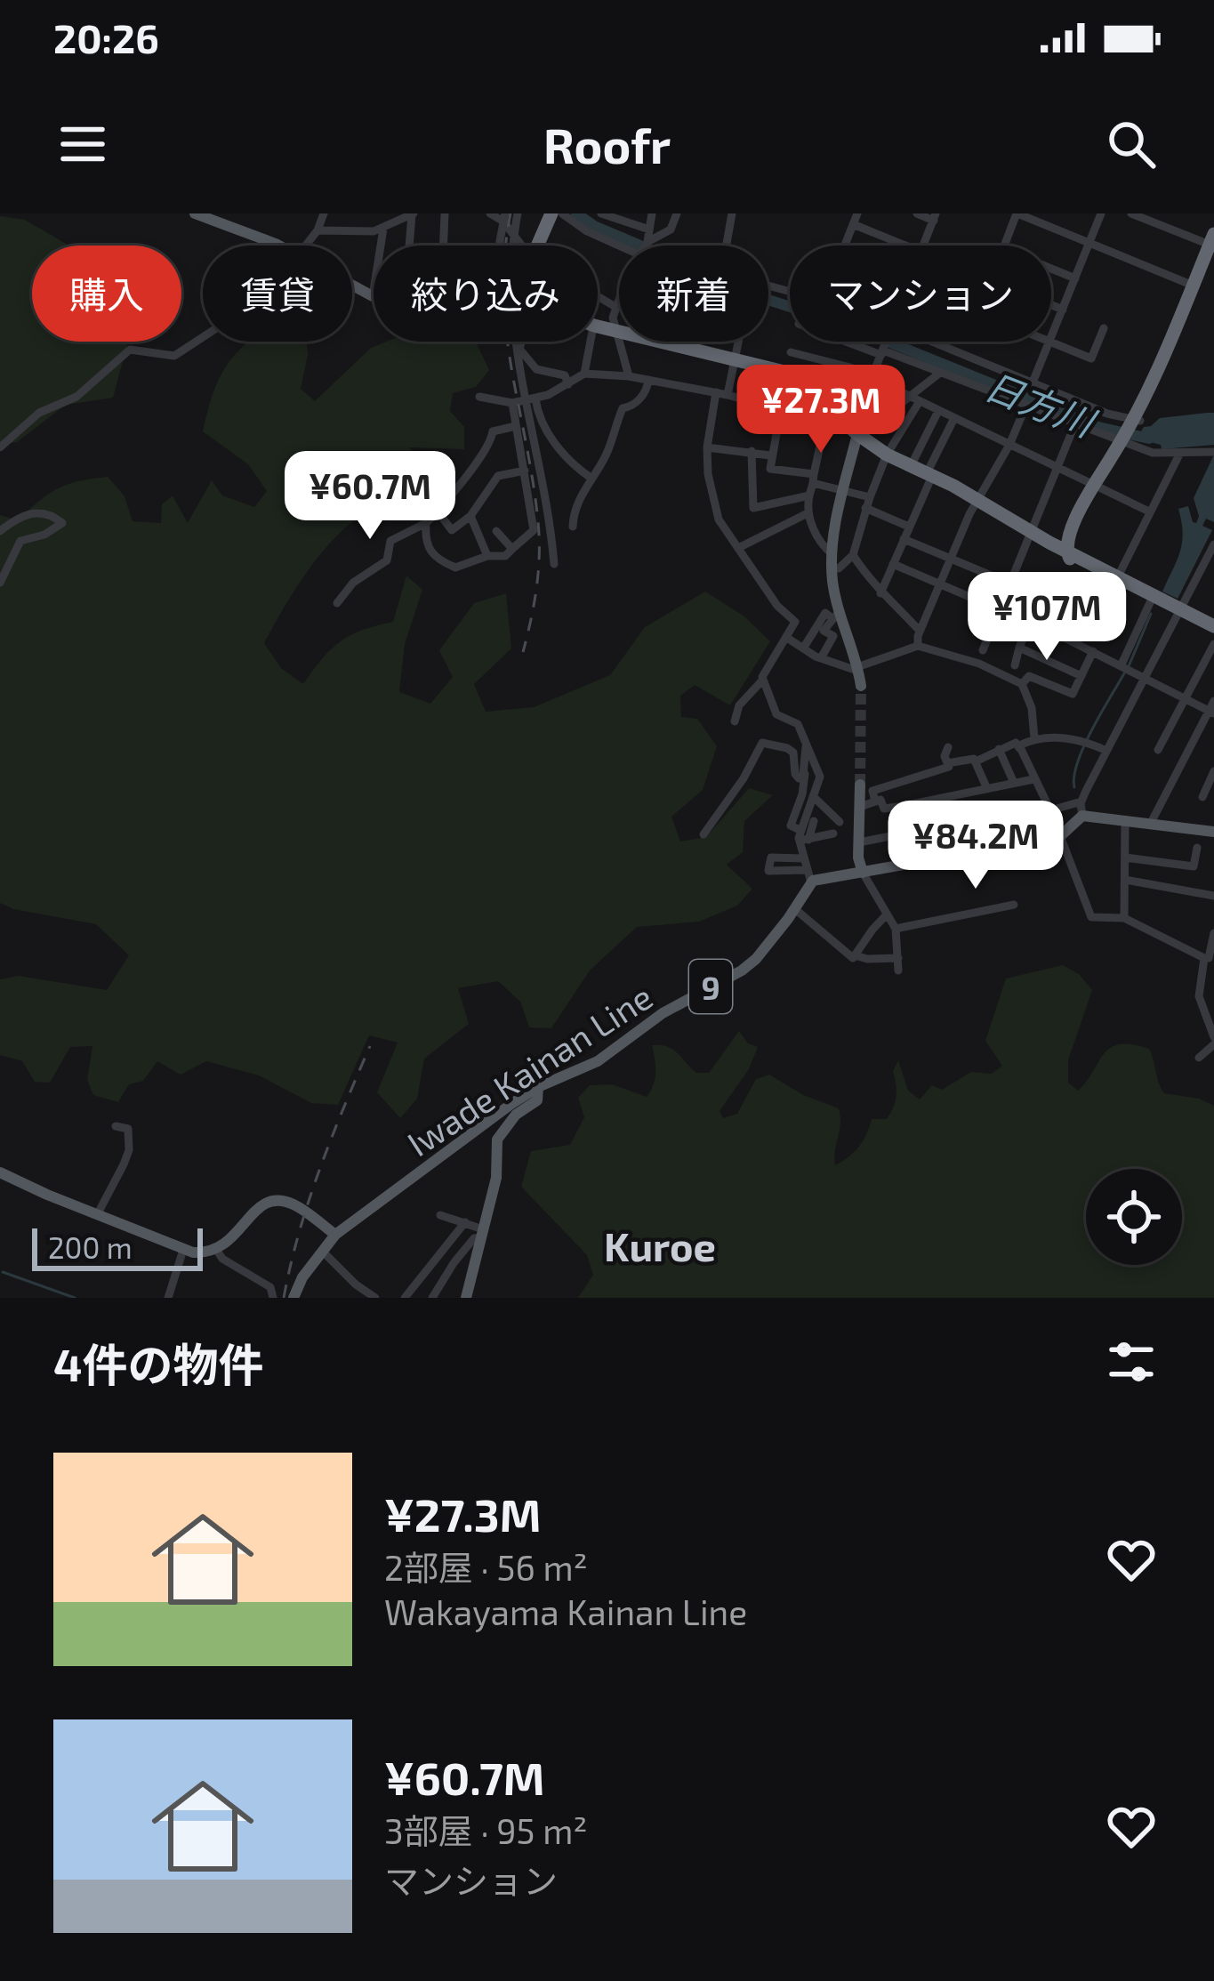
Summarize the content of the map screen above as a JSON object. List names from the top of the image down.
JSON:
{
  "streets": {
    "main road": ["9", "Iwade Kainan Line"]
  },
  "districts": ["Kuroe"],
  "water": ["日方川"],
  "scale_bar": "200 m",
  "page": {
    "status": "20:26",
    "header": "Roofr",
    "chip": [
      "購入",
      "賃貸",
      "絞り込み",
      "新着",
      "マンション"
    ],
    "price": [
      "¥27.3M",
      "¥60.7M",
      "¥107M",
      "¥84.2M"
    ],
    "scale": "200 m",
    "heading": "4件の物件",
    "list": [
      {
        "name": "¥27.3M",
        "note": "2部屋 · 56 m² · Wakayama Kainan Line"
      },
      {
        "name": "¥60.7M",
        "note": "3部屋 · 95 m² · マンション"
      }
    ]
  }
}
